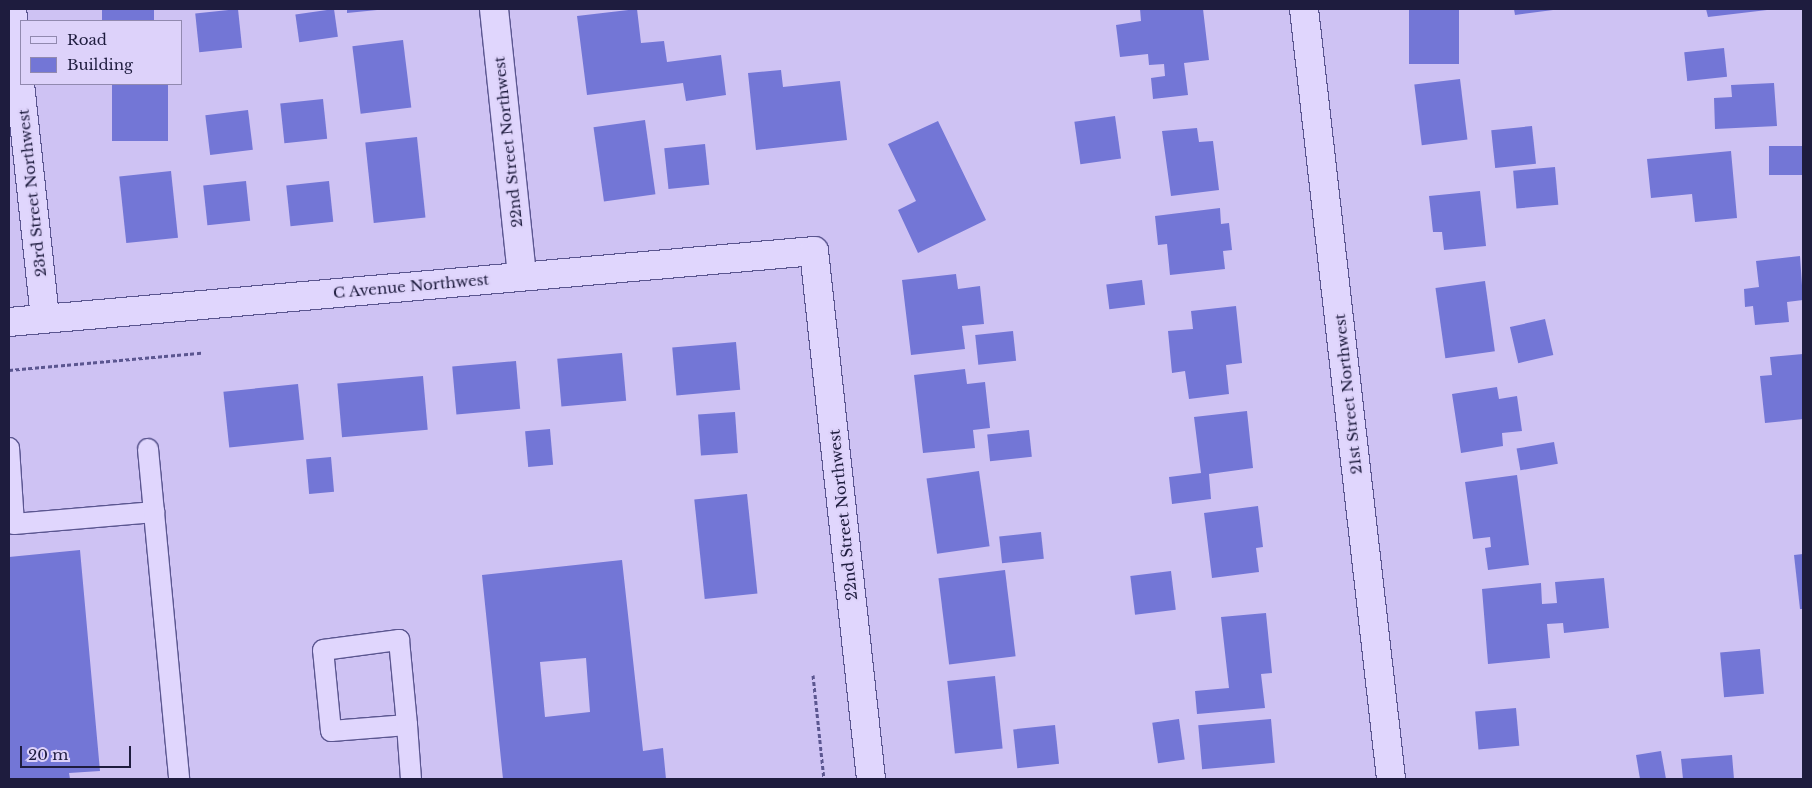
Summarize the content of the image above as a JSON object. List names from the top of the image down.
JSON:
{
  "streets": {
    "street": [
      "22nd Street Northwest",
      "23rd Street Northwest",
      "C Avenue Northwest",
      "21st Street Northwest"
    ]
  },
  "crossings": [
    ["22nd Street Northwest", "C Avenue Northwest"],
    ["23rd Street Northwest", "C Avenue Northwest"]
  ],
  "legend": ["Road", "Building"],
  "scale_bar": "20 m"
}
